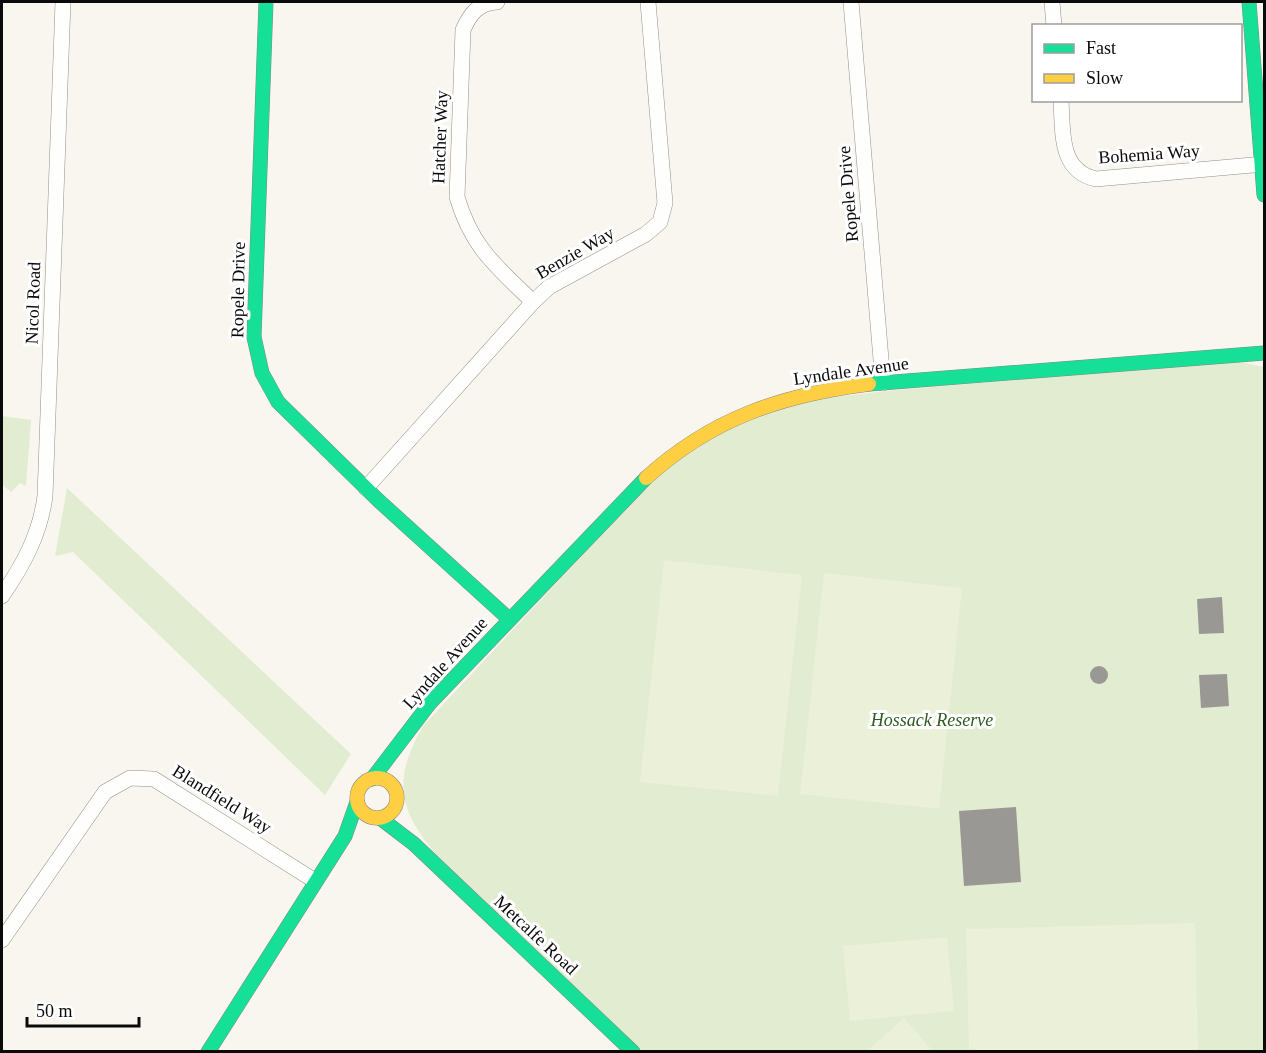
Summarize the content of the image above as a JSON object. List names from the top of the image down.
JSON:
{
  "streets": {
    "street": [
      "Hatcher Way",
      "Bohemia Way",
      "Ropele Drive",
      "Benzie Way",
      "Nicol Road",
      "Lyndale Avenue",
      "Blandfield Way",
      "Metcalfe Road"
    ]
  },
  "crossings": [
    ["Hatcher Way", "Benzie Way"],
    ["Ropele Drive", "Benzie Way"],
    ["Ropele Drive", "Lyndale Avenue"],
    ["Lyndale Avenue", "Blandfield Way"],
    ["Lyndale Avenue", "Metcalfe Road"]
  ],
  "parks": ["Hossack Reserve"],
  "legend": ["Fast", "Slow"],
  "scale_bar": "50 m"
}
